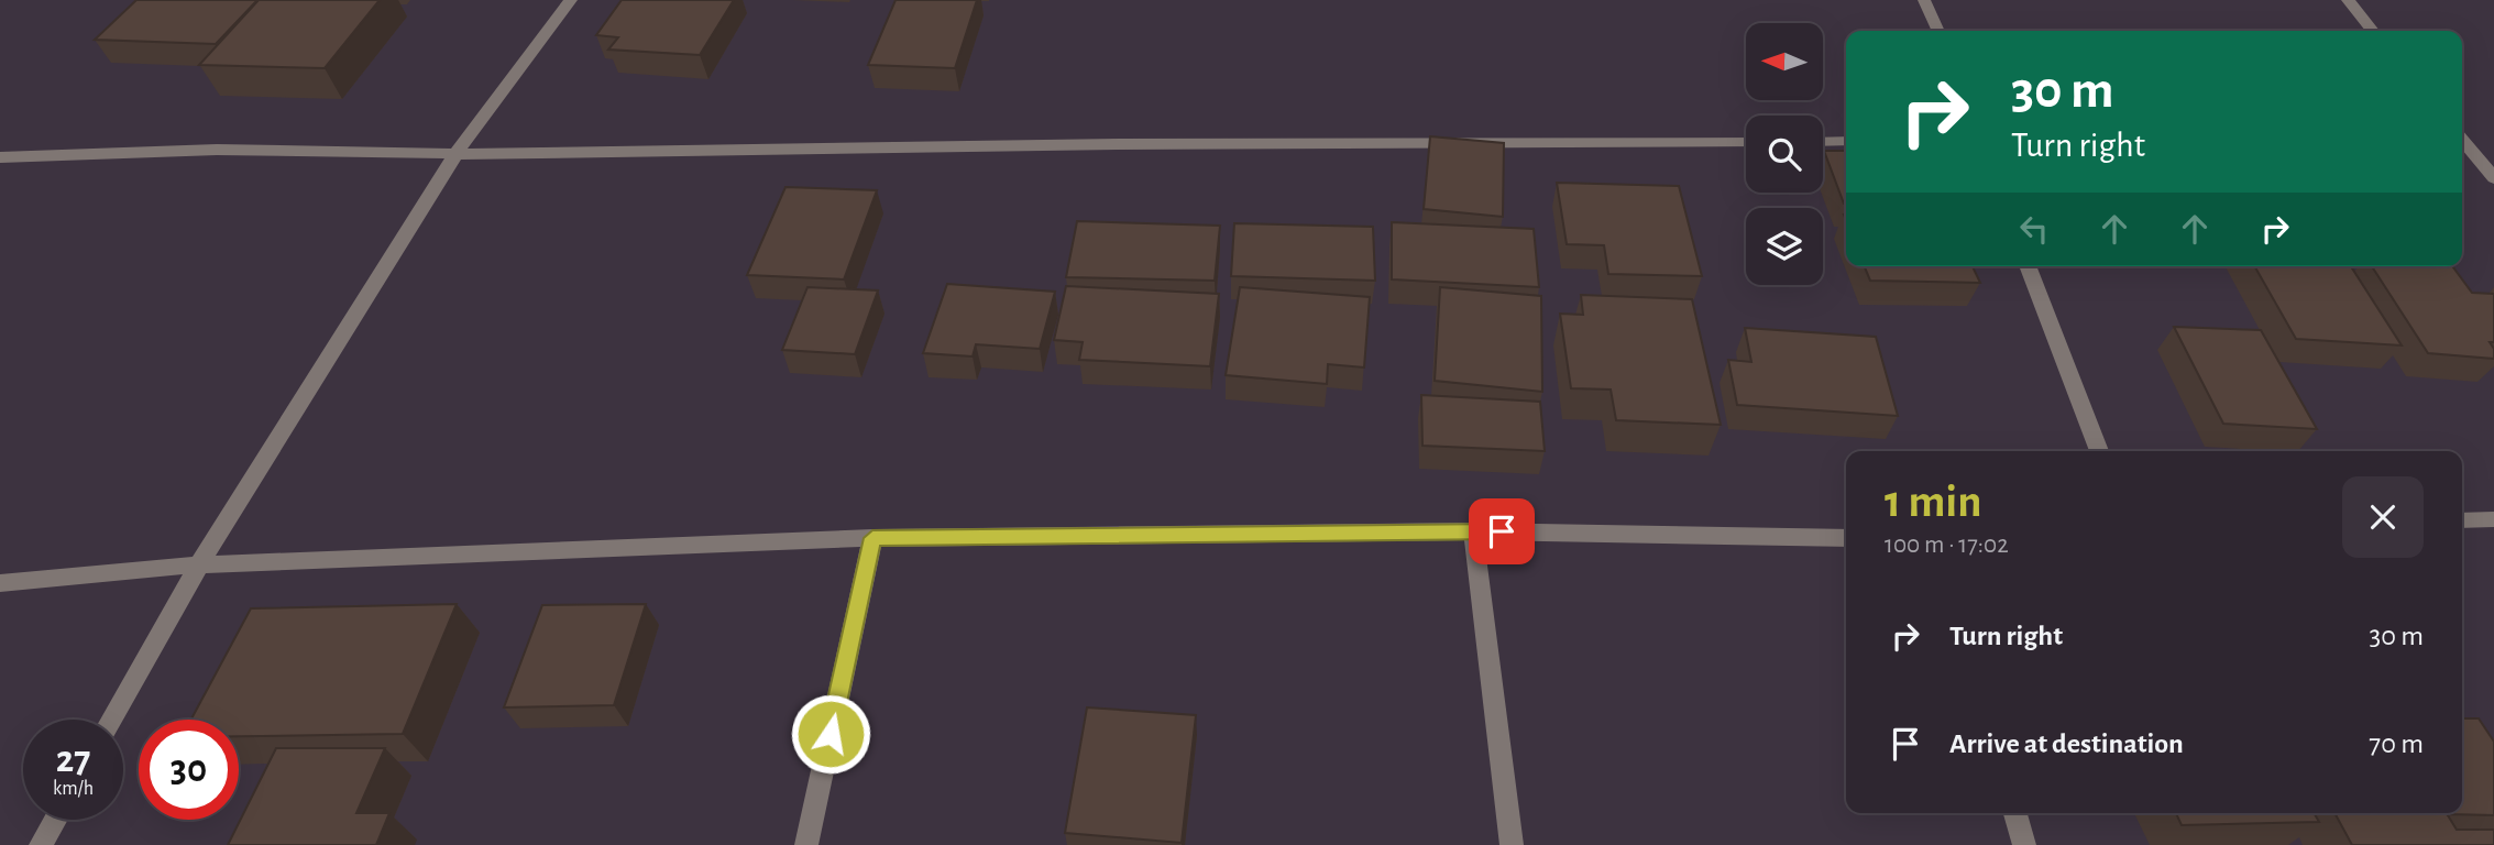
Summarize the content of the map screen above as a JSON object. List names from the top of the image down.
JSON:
{
  "north": "left",
  "page": {
    "turn": ["30 m", "Turn right"],
    "heading": ["1 min", "100 m · 17:02"],
    "list": [
      {
        "name": "Turn right",
        "value": "30 m"
      },
      {
        "name": "Arrive at destination",
        "value": "70 m"
      }
    ],
    "speed": "27 km/h",
    "limit": "30"
  }
}
